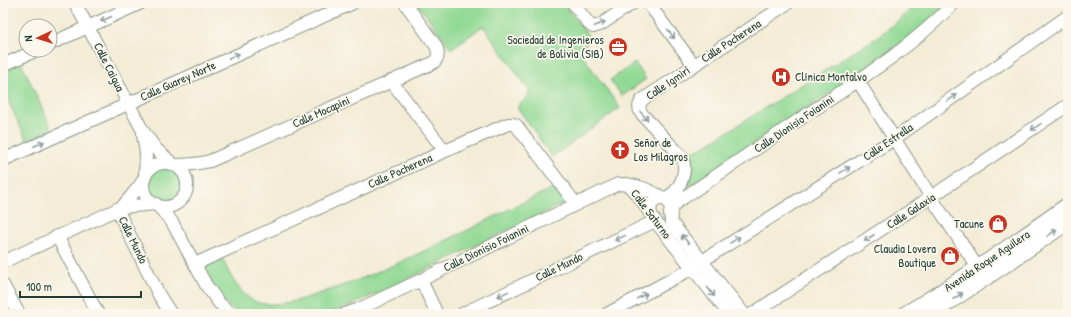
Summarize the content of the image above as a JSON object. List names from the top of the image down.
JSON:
{
  "streets": {
    "main road": ["Avenida Roque Aguilera"],
    "street": [
      "Calle Pocherena",
      "Calle Caigua",
      "Calle Guarey Norte",
      "Calle Igmirí",
      "Calle Mocapini",
      "Calle Dionisio Foianini",
      "Calle Estrella",
      "Calle Galaxia",
      "Calle Saturno",
      "Calle Mundo"
    ]
  },
  "crossings": [
    ["Calle Pocherena", "Calle Igmirí"],
    ["Calle Pocherena", "Calle Dionisio Foianini"],
    ["Calle Caigua", "Calle Guarey Norte"],
    ["Calle Caigua", "Calle Mocapini"],
    ["Calle Dionisio Foianini", "Calle Saturno"],
    ["Calle Estrella", "Calle Saturno"],
    ["Calle Saturno", "Calle Mundo"]
  ],
  "one_way": ["Calle Estrella", "Calle Galaxia", "Calle Mundo"],
  "places": {
    "office": ["Sociedad de Ingenieros de Bolivia (SIB)"],
    "hospital": ["Clínica Montalvo"],
    "church": ["Señor de Los Milagros"],
    "shop": ["Tacune", "Claudia Lovera Boutique"]
  },
  "scale_bar": "100 m",
  "north": "left"
}
